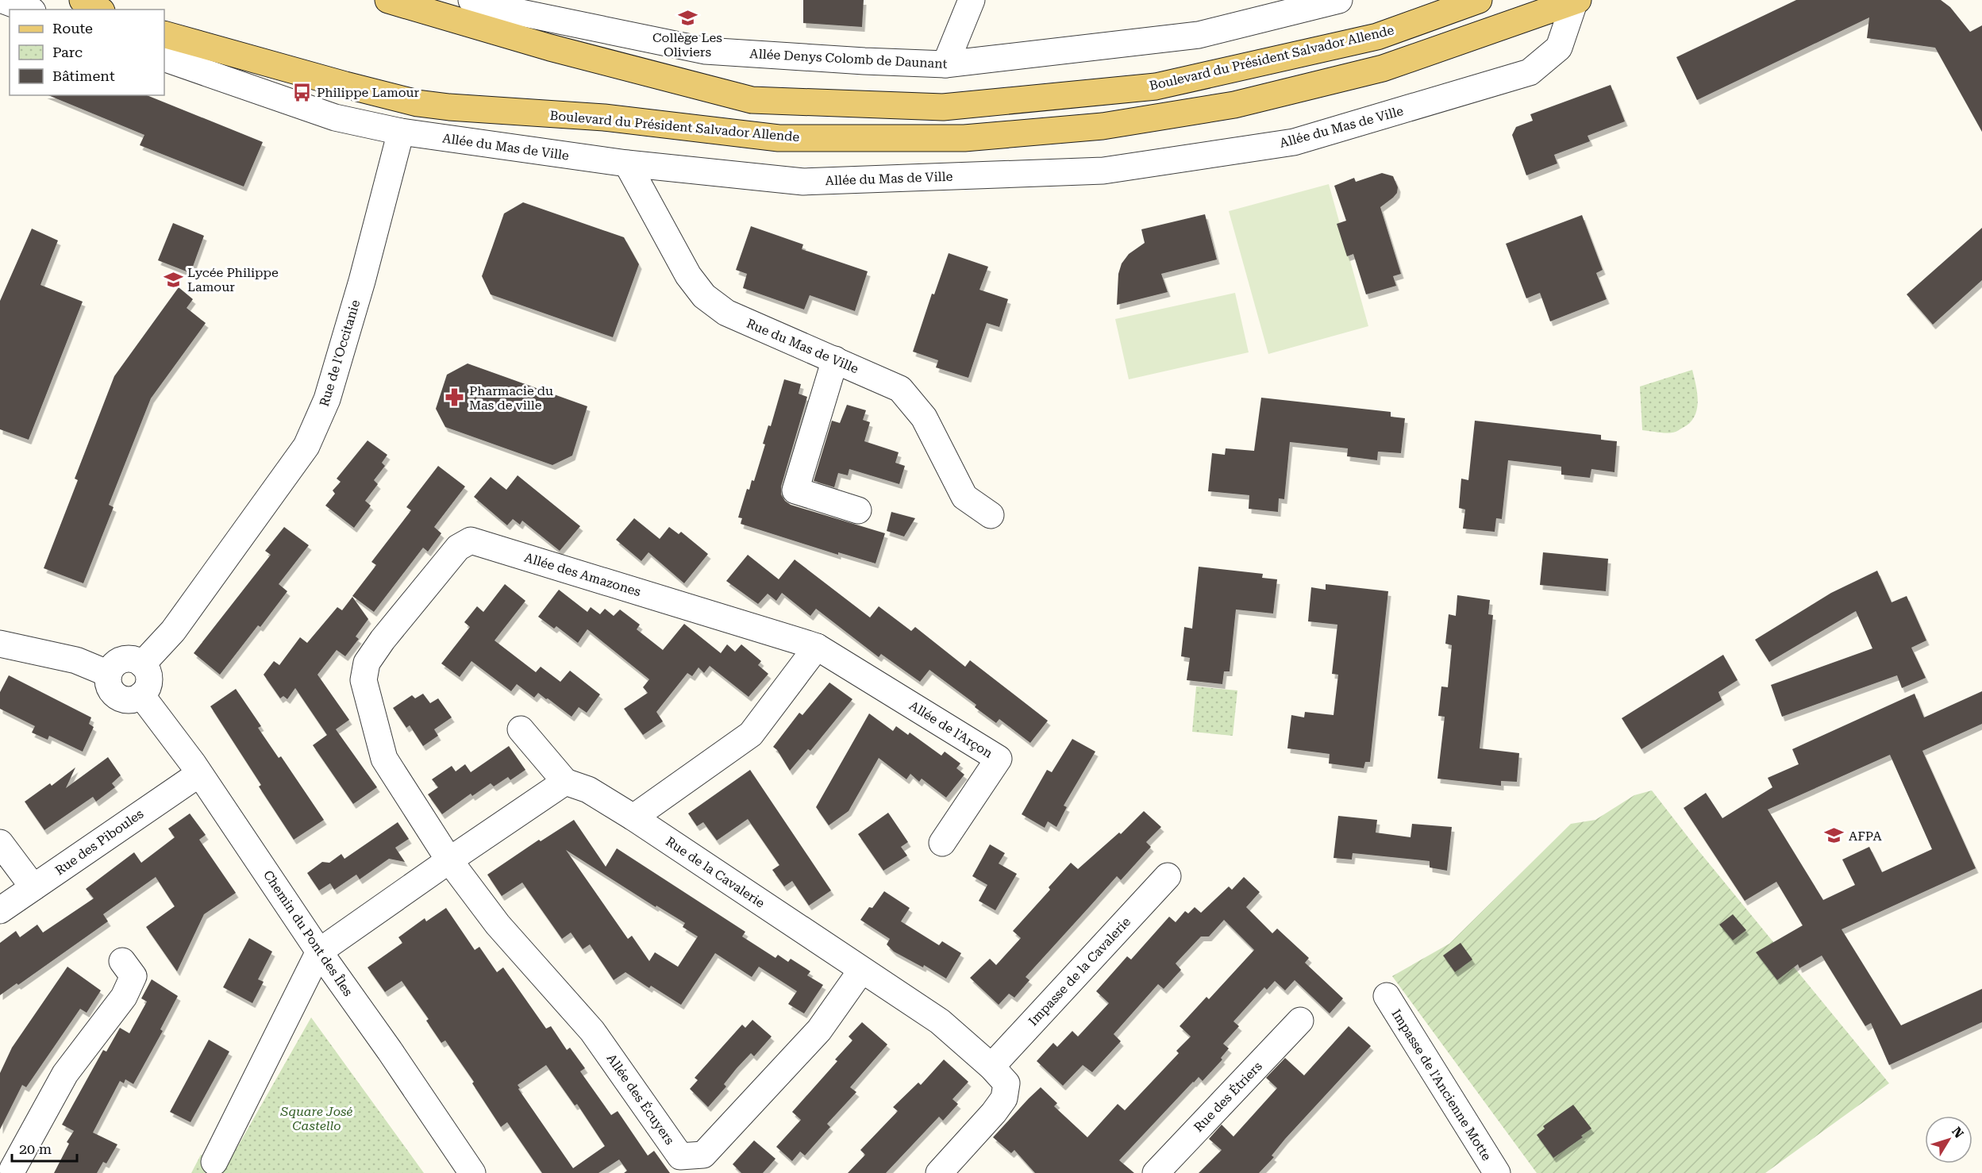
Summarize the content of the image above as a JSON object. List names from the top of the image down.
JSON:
{
  "streets": {
    "main road": ["Boulevard du Président Salvador Allende"],
    "street": [
      "Allée Denys Colomb de Daunant",
      "Allée du Mas de Ville",
      "Rue du Mas de Ville",
      "Rue de l'Occitanie",
      "Allée des Amazones",
      "Allée de l'Arçon",
      "Rue des Piboules",
      "Rue de la Cavalerie",
      "Chemin du Pont des Îles",
      "Impasse de la Cavalerie",
      "Impasse de l'Ancienne Motte",
      "Rue des Étriers",
      "Allée des Écuyers"
    ]
  },
  "crossings": [
    ["Boulevard du Président Salvador Allende", "Allée du Mas de Ville"],
    ["Allée du Mas de Ville", "Rue du Mas de Ville"],
    ["Allée du Mas de Ville", "Rue de l'Occitanie"],
    ["Rue de l'Occitanie", "Chemin du Pont des Îles"],
    ["Allée des Amazones", "Allée de l'Arçon"],
    ["Allée des Amazones", "Allée des Écuyers"],
    ["Rue des Piboules", "Chemin du Pont des Îles"],
    ["Rue de la Cavalerie", "Impasse de la Cavalerie"],
    ["Rue de la Cavalerie", "Allée des Écuyers"]
  ],
  "parks": ["Square José Castello"],
  "places": {
    "school or university": ["Collège Les Oliviers", "Lycée Philippe Lamour", "AFPA"],
    "bus stop": ["Philippe Lamour"],
    "pharmacy": ["Pharmacie du Mas de ville"]
  },
  "legend": ["Route", "Parc", "Bâtiment"],
  "scale_bar": "20 m",
  "north": "top right"
}
